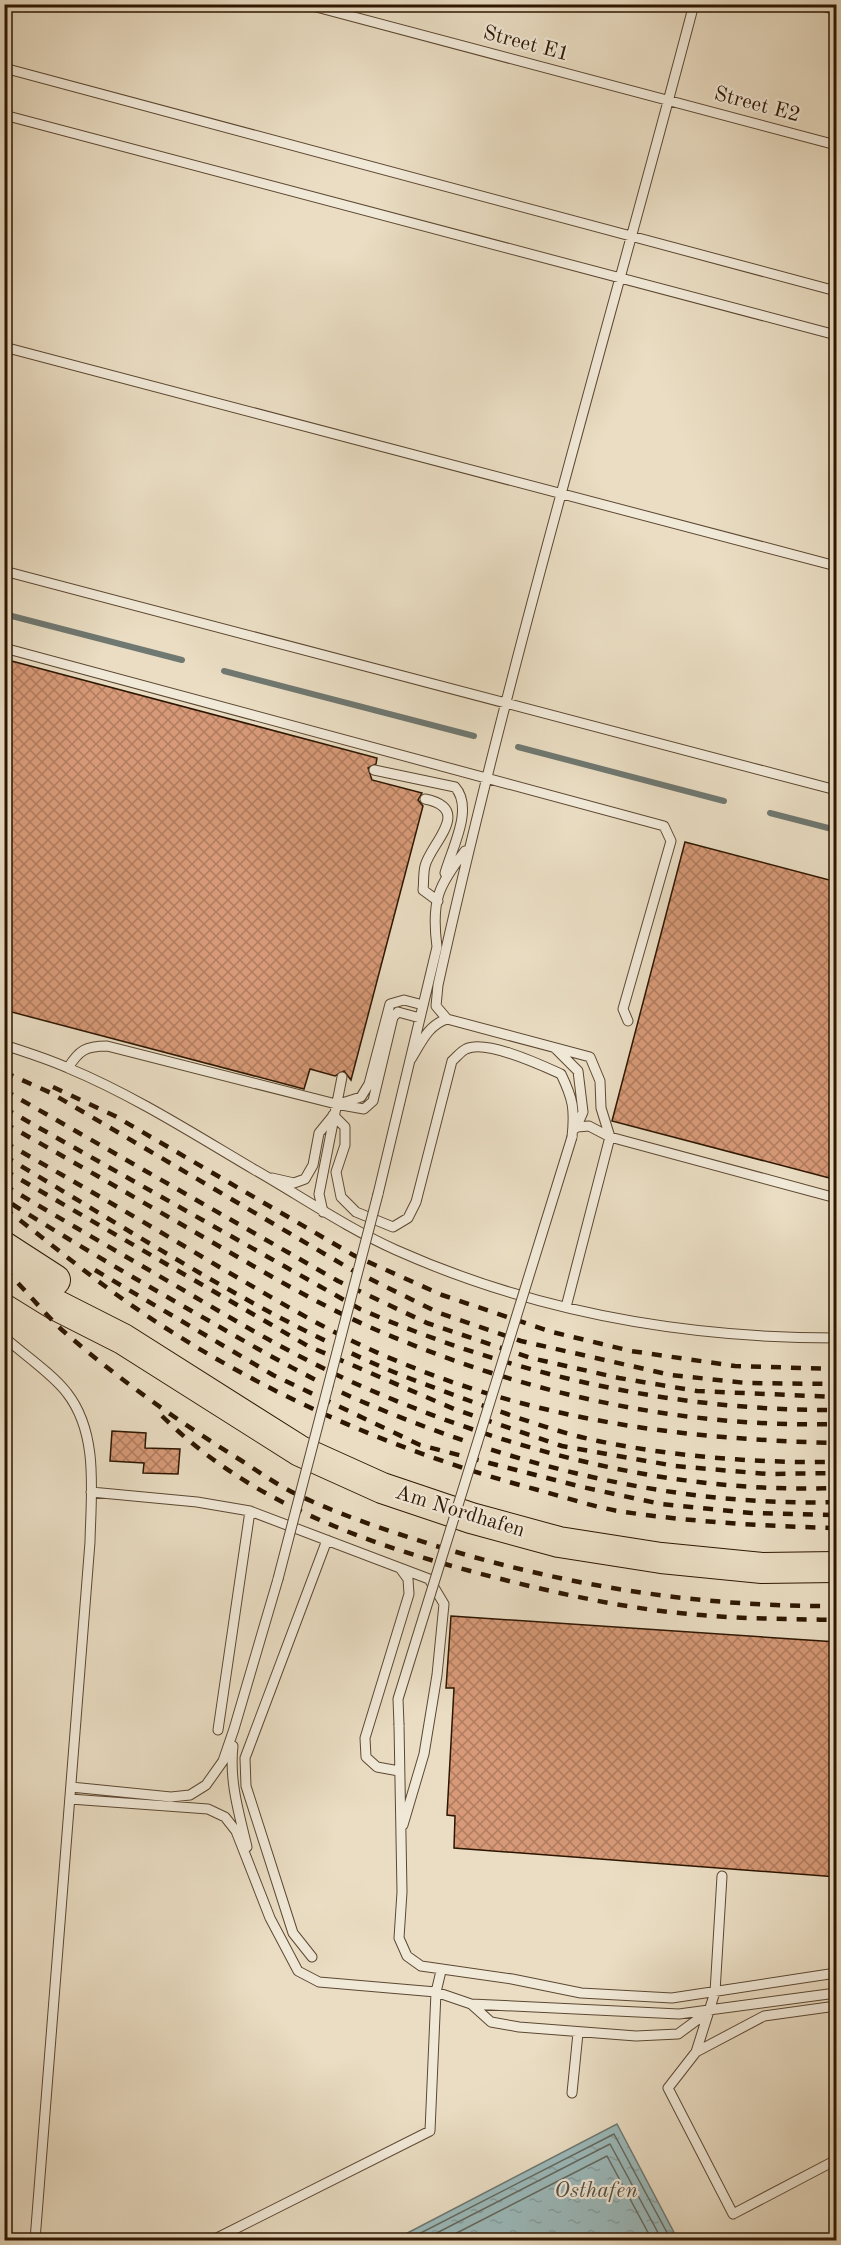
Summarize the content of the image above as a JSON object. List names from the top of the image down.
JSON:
{
  "streets": {
    "main road": ["Am Nordhafen"],
    "lane": ["Street E1", "Street E2"]
  },
  "crossings": [
    ["Street E1", "Street E2"]
  ],
  "water": ["Osthafen"]
}
